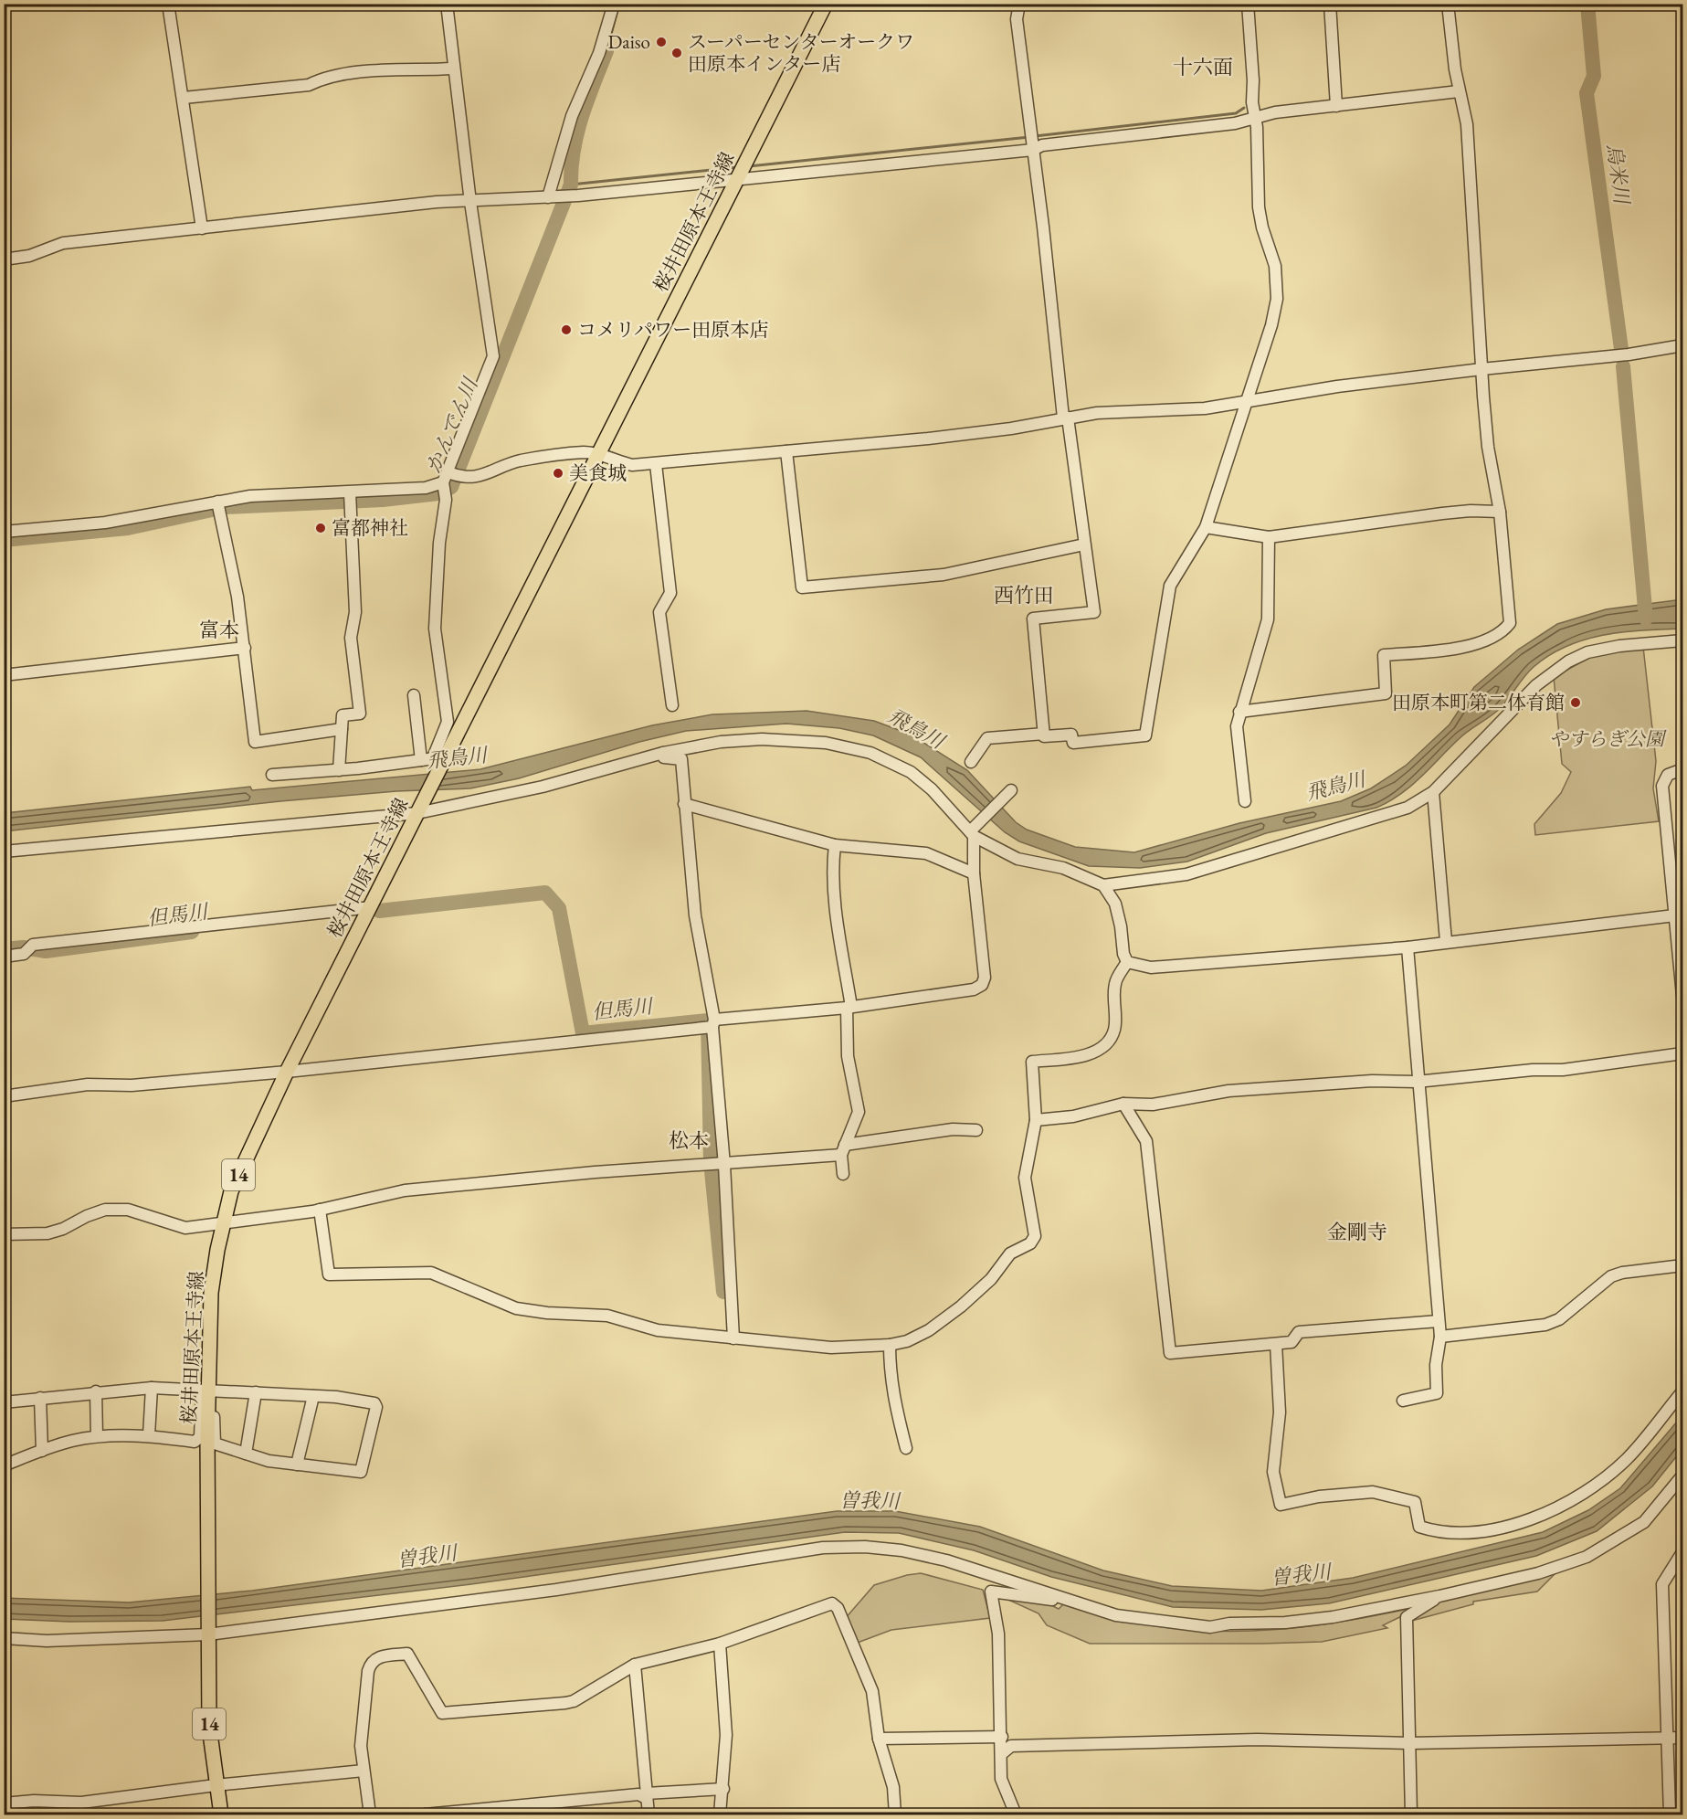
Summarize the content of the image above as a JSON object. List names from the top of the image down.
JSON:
{
  "streets": {
    "main road": ["桜井田原本王寺線", "14"]
  },
  "districts": [
    "十六面",
    "西竹田",
    "富本",
    "松本",
    "金剛寺"
  ],
  "water": [
    "烏米川",
    "かんでん川",
    "飛鳥川",
    "但馬川",
    "曽我川"
  ],
  "parks": ["やすらぎ公園"],
  "places": [
    "Daiso",
    "スーパーセンターオークワ 田原本インター店",
    "コメリパワー田原本店",
    "美食城",
    "富都神社",
    "田原本町第二体育館"
  ]
}
